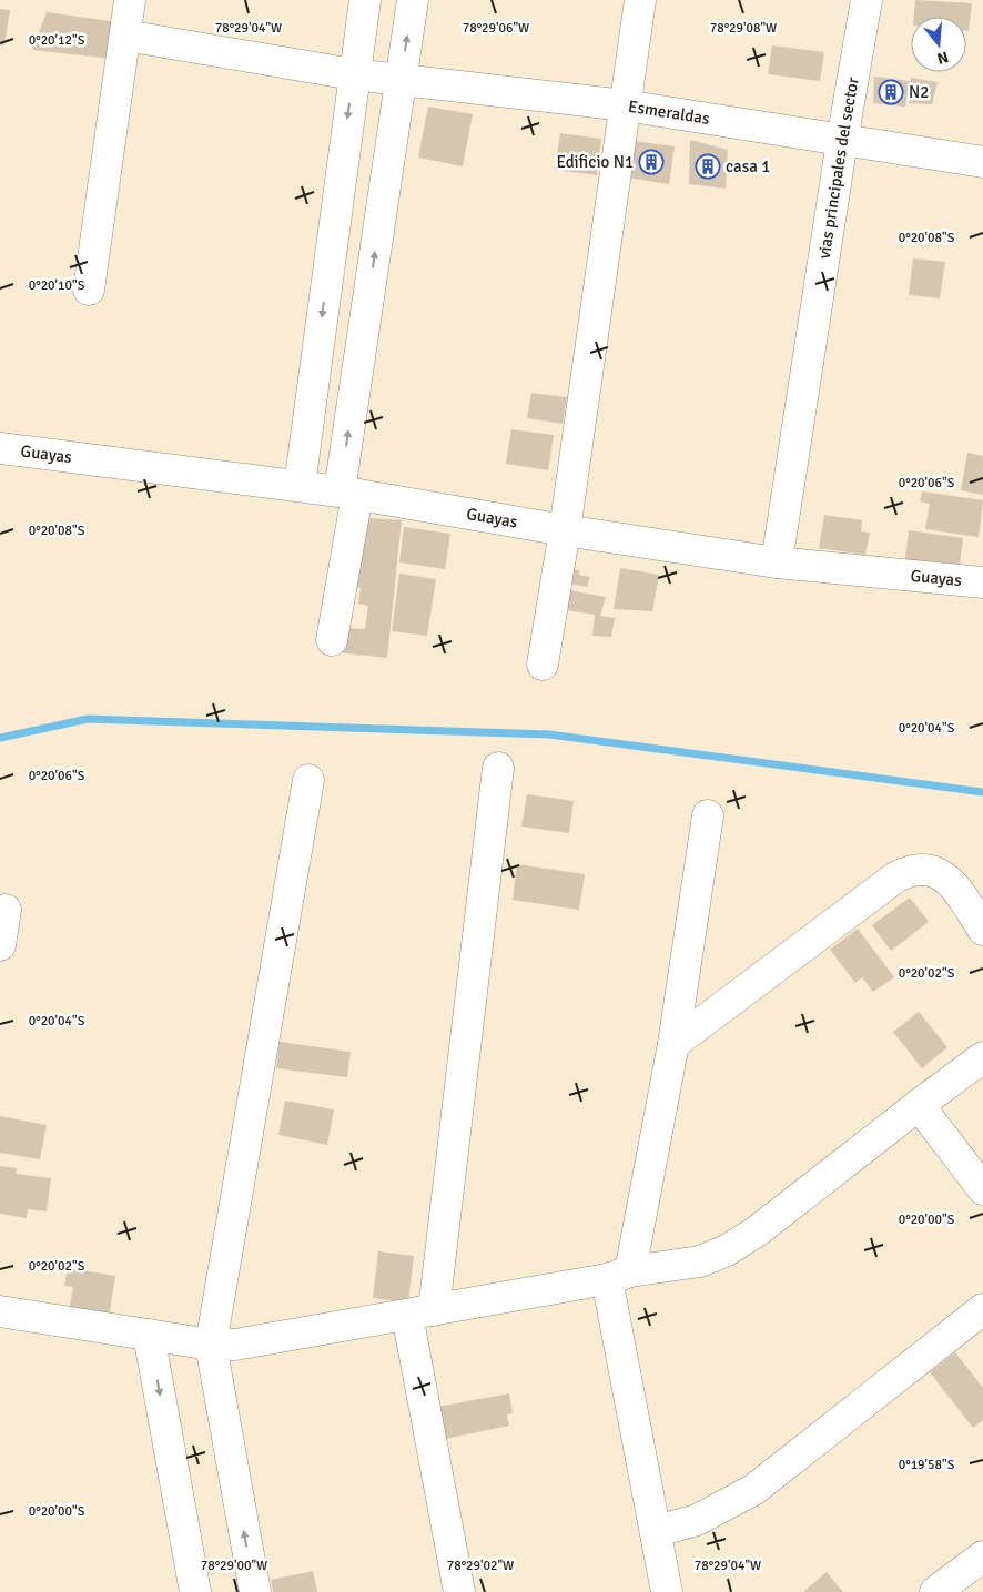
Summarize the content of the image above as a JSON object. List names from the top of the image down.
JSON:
{
  "streets": {
    "street": ["vias principales del sector", "Guayas"]
  },
  "crossings": [
    ["vias principales del sector", "Guayas"]
  ],
  "places": {
    "building": ["N2", "Edificio N1", "casa 1"]
  },
  "north": "bottom",
  "coordinates": [
    "78°29'04\"W",
    "78°29'06\"W",
    "78°29'08\"W",
    "0°20'12\"S",
    "0°20'08\"S",
    "0°20'10\"S",
    "0°20'06\"S",
    "0°20'04\"S",
    "0°20'02\"S",
    "0°20'00\"S",
    "0°19'58\"S",
    "78°29'00\"W",
    "78°29'02\"W"
  ]
}
